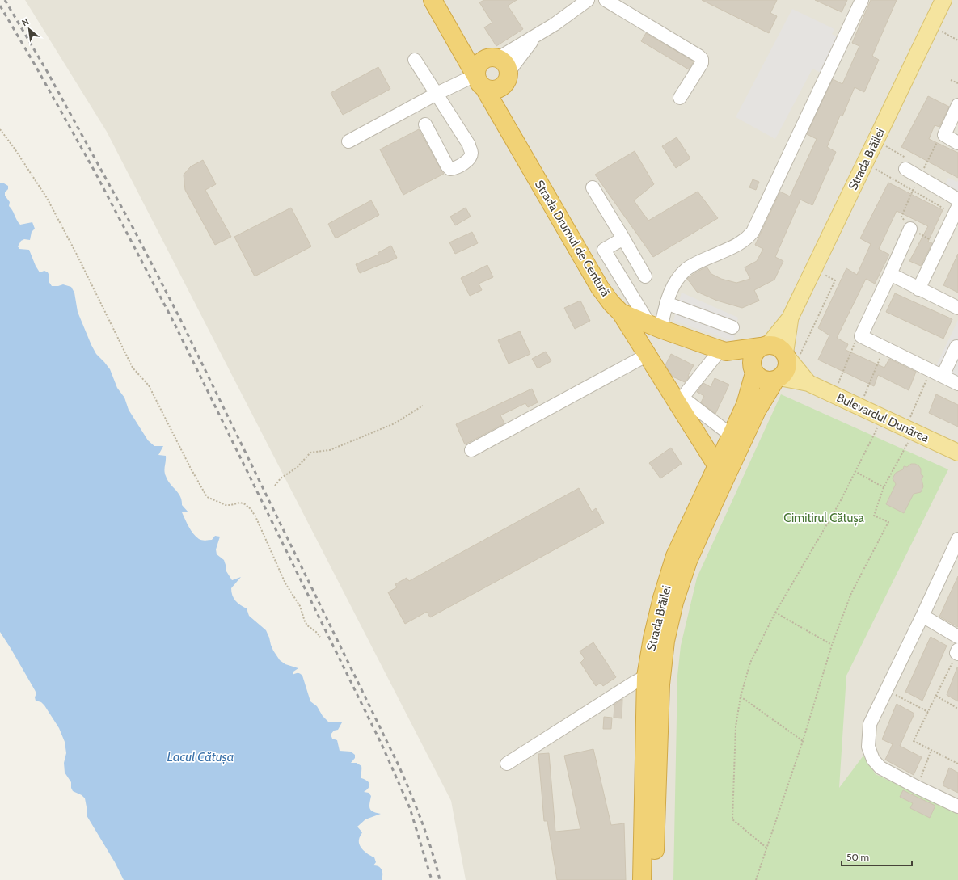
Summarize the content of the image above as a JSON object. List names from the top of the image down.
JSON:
{
  "streets": {
    "highway": ["Strada Brăilei", "Strada Drumul de Centură"],
    "main road": ["Bulevardul Dunărea"]
  },
  "crossings": [
    ["Strada Brăilei", "Strada Drumul de Centură"],
    ["Strada Brăilei", "Bulevardul Dunărea"],
    ["Strada Drumul de Centură", "Bulevardul Dunărea"]
  ],
  "water": ["Lacul Cătușa"],
  "parks": ["Cimitirul Cătușa"],
  "scale_bar": "50 m",
  "north": "top left"
}
